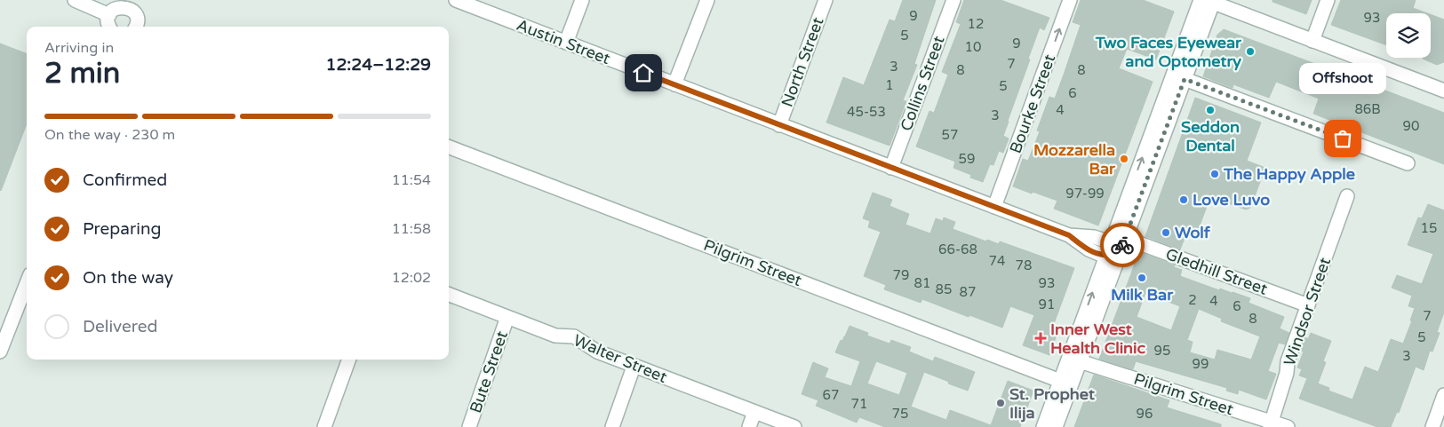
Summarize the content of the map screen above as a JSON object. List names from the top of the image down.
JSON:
{
  "streets": {
    "street": [
      "Austin Street",
      "North Street",
      "Collins Street",
      "Bourke Street",
      "Pilgrim Street",
      "Gledhill Street",
      "Windsor Street",
      "Walter Street",
      "Bute Street"
    ]
  },
  "crossings": [
    ["Austin Street", "North Street"],
    ["Austin Street", "Collins Street"],
    ["Austin Street", "Bourke Street"],
    ["Austin Street", "Gledhill Street"],
    ["Pilgrim Street", "Windsor Street"],
    ["Gledhill Street", "Windsor Street"],
    ["Walter Street", "Bute Street"]
  ],
  "one_way": ["Bourke Street"],
  "places": {
    "other": [
      "Two Faces Eyewear and Optometry",
      "Seddon Dental",
      "Offshoot",
      "Mozzarella Bar",
      "The Happy Apple",
      "Love Luvo",
      "Wolf",
      "Milk Bar",
      "St. Prophet Ilija"
    ],
    "health": ["Inner West Health Clinic"]
  },
  "house_numbers": [
    "9",
    "93",
    "12",
    "5",
    "9",
    "10",
    "7",
    "3",
    "8",
    "8",
    "1",
    "5",
    "6",
    "86B",
    "4",
    "45-53",
    "3",
    "90",
    "57",
    "59",
    "97-99",
    "15",
    "66-68",
    "74",
    "78",
    "79",
    "81",
    "93",
    "85",
    "87",
    "2",
    "4",
    "91",
    "6",
    "7",
    "8",
    "5",
    "95",
    "3",
    "99",
    "67",
    "71",
    "75",
    "96"
  ],
  "page": {
    "heading": ["2 min", "Arriving in", "12:24–12:29"],
    "bubble": "Offshoot",
    "bar": "On the way · 230 m",
    "list": [
      ["Confirmed", "11:54"],
      ["Preparing", "11:58"],
      ["On the way", "12:02"],
      "Delivered"
    ]
  }
}
